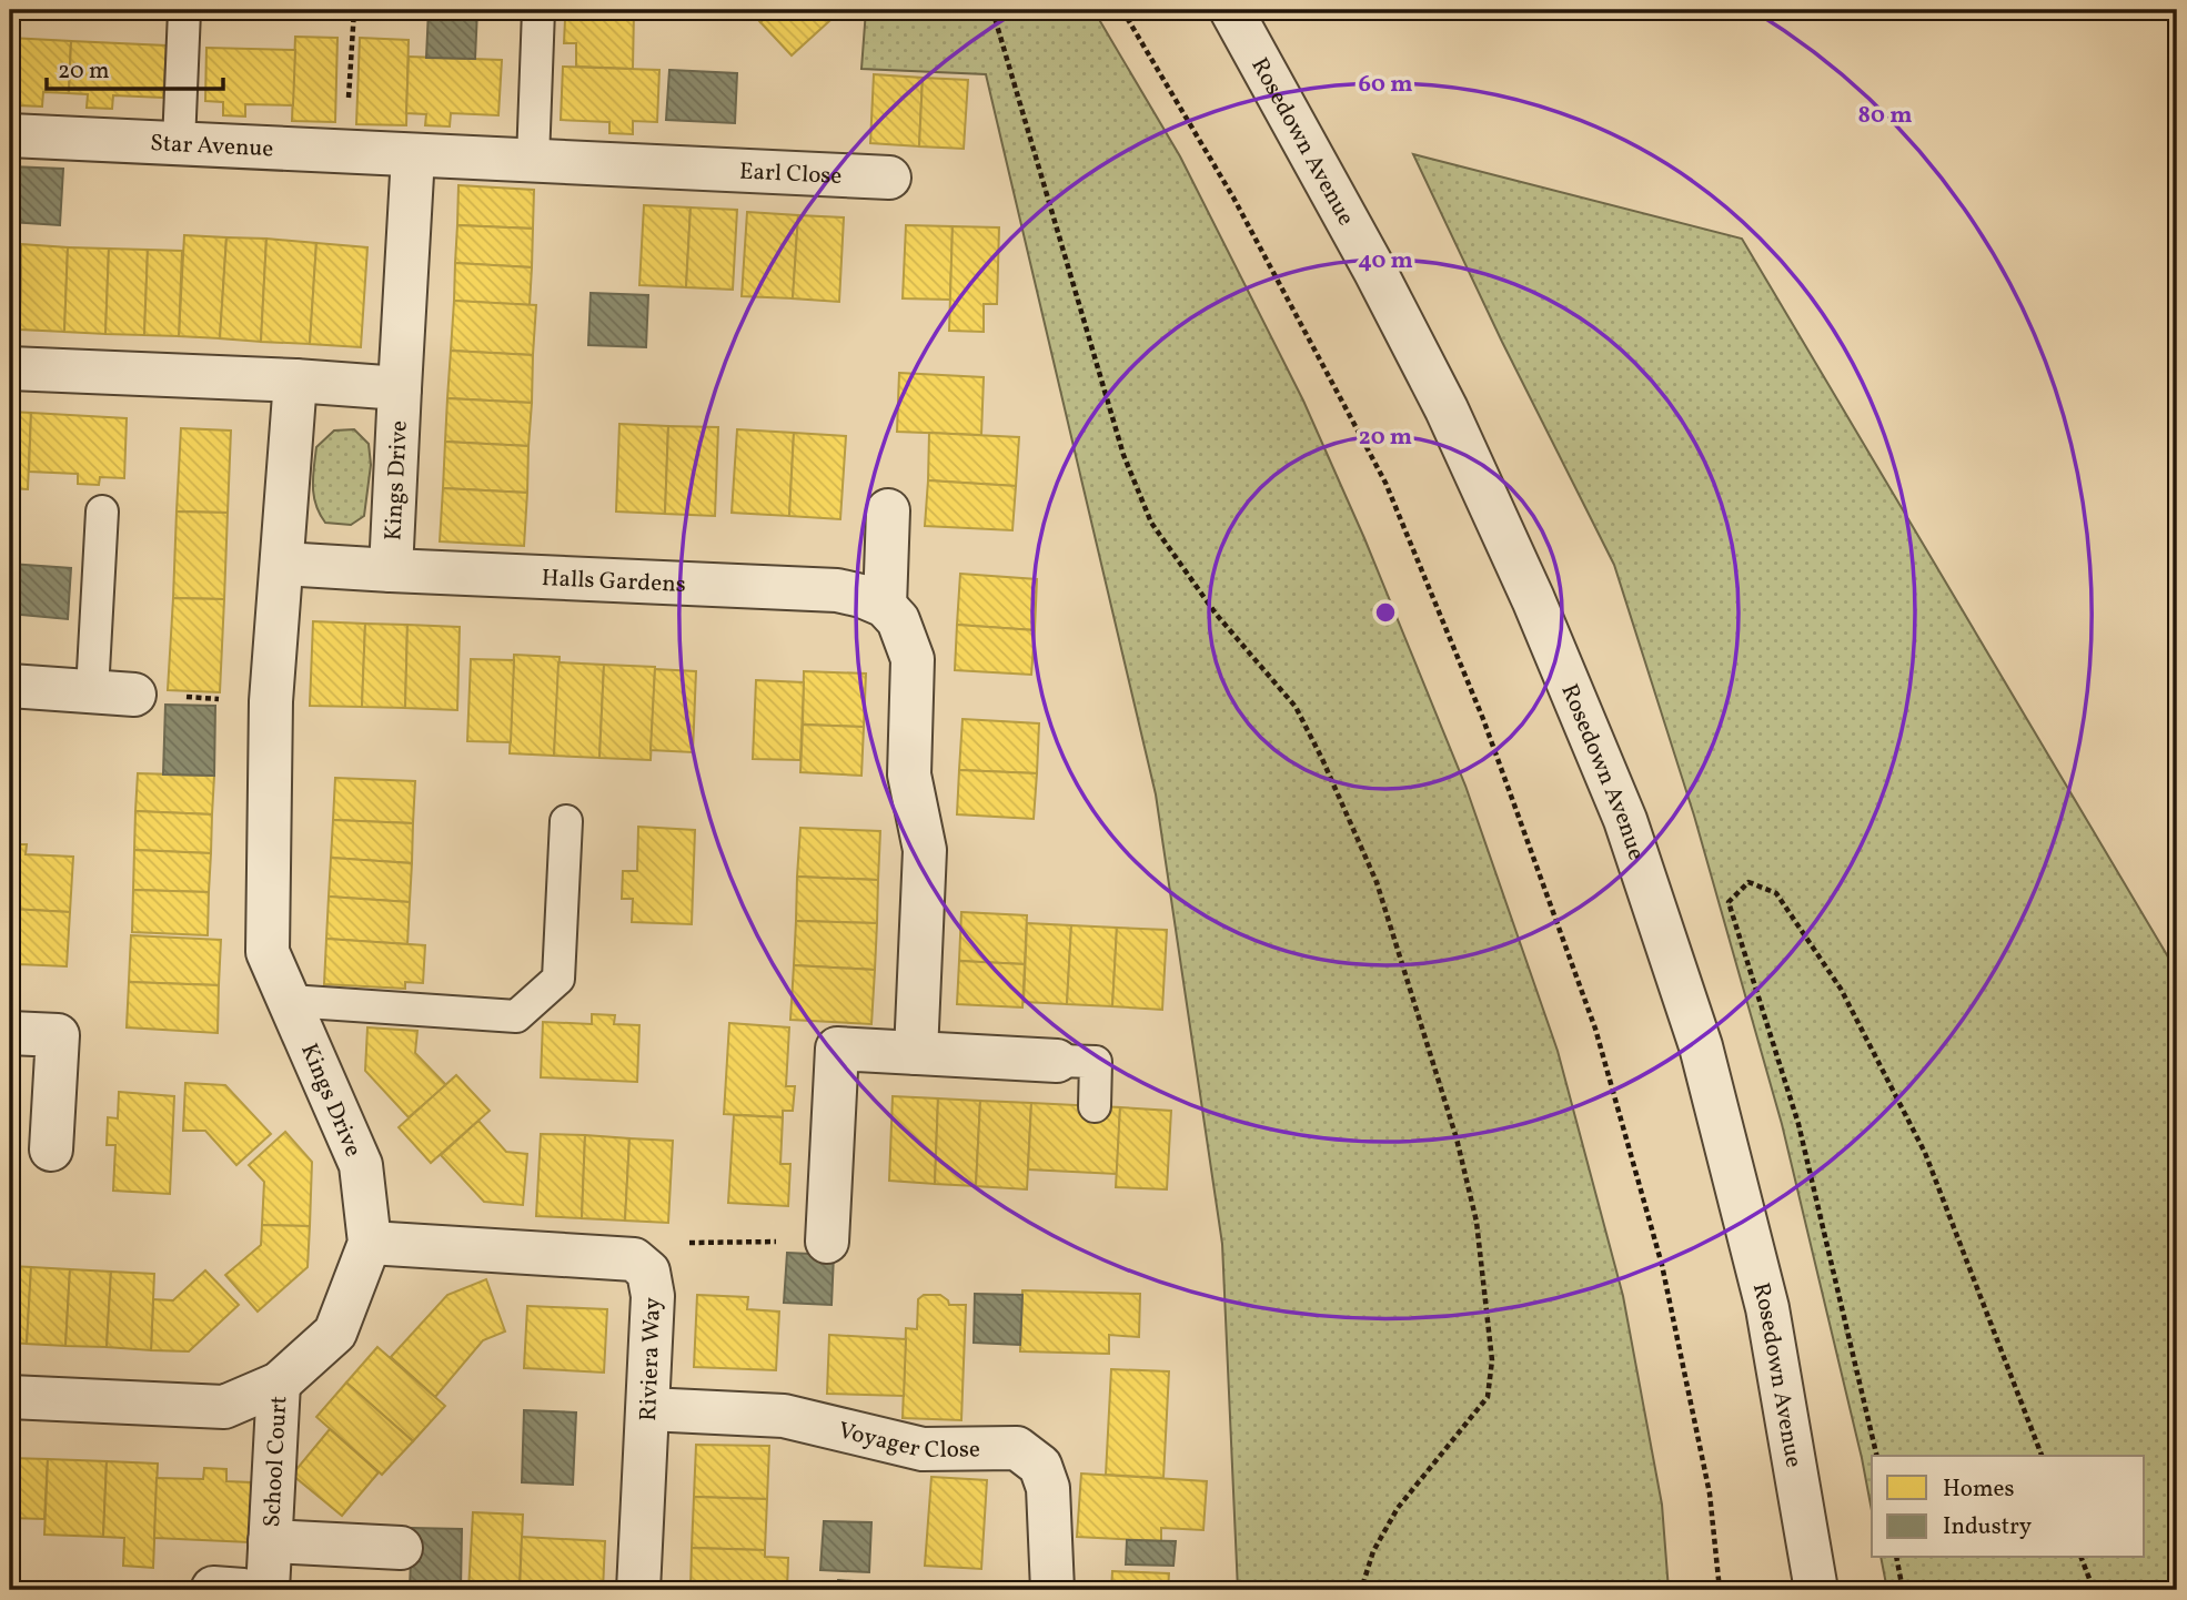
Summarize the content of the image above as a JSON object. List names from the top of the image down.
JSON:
{
  "streets": {
    "street": [
      "Rosedown Avenue",
      "Star Avenue",
      "Earl Close",
      "Kings Drive",
      "Halls Gardens",
      "Riviera Way",
      "Voyager Close",
      "School Court"
    ]
  },
  "crossings": [
    ["Star Avenue", "Earl Close"],
    ["Kings Drive", "Halls Gardens"],
    ["Kings Drive", "Riviera Way"],
    ["Kings Drive", "School Court"],
    ["Riviera Way", "Voyager Close"]
  ],
  "legend": ["Homes", "Industry"],
  "scale_bar": "20 m",
  "rings": [
    "60 m",
    "80 m",
    "40 m",
    "20 m"
  ]
}
